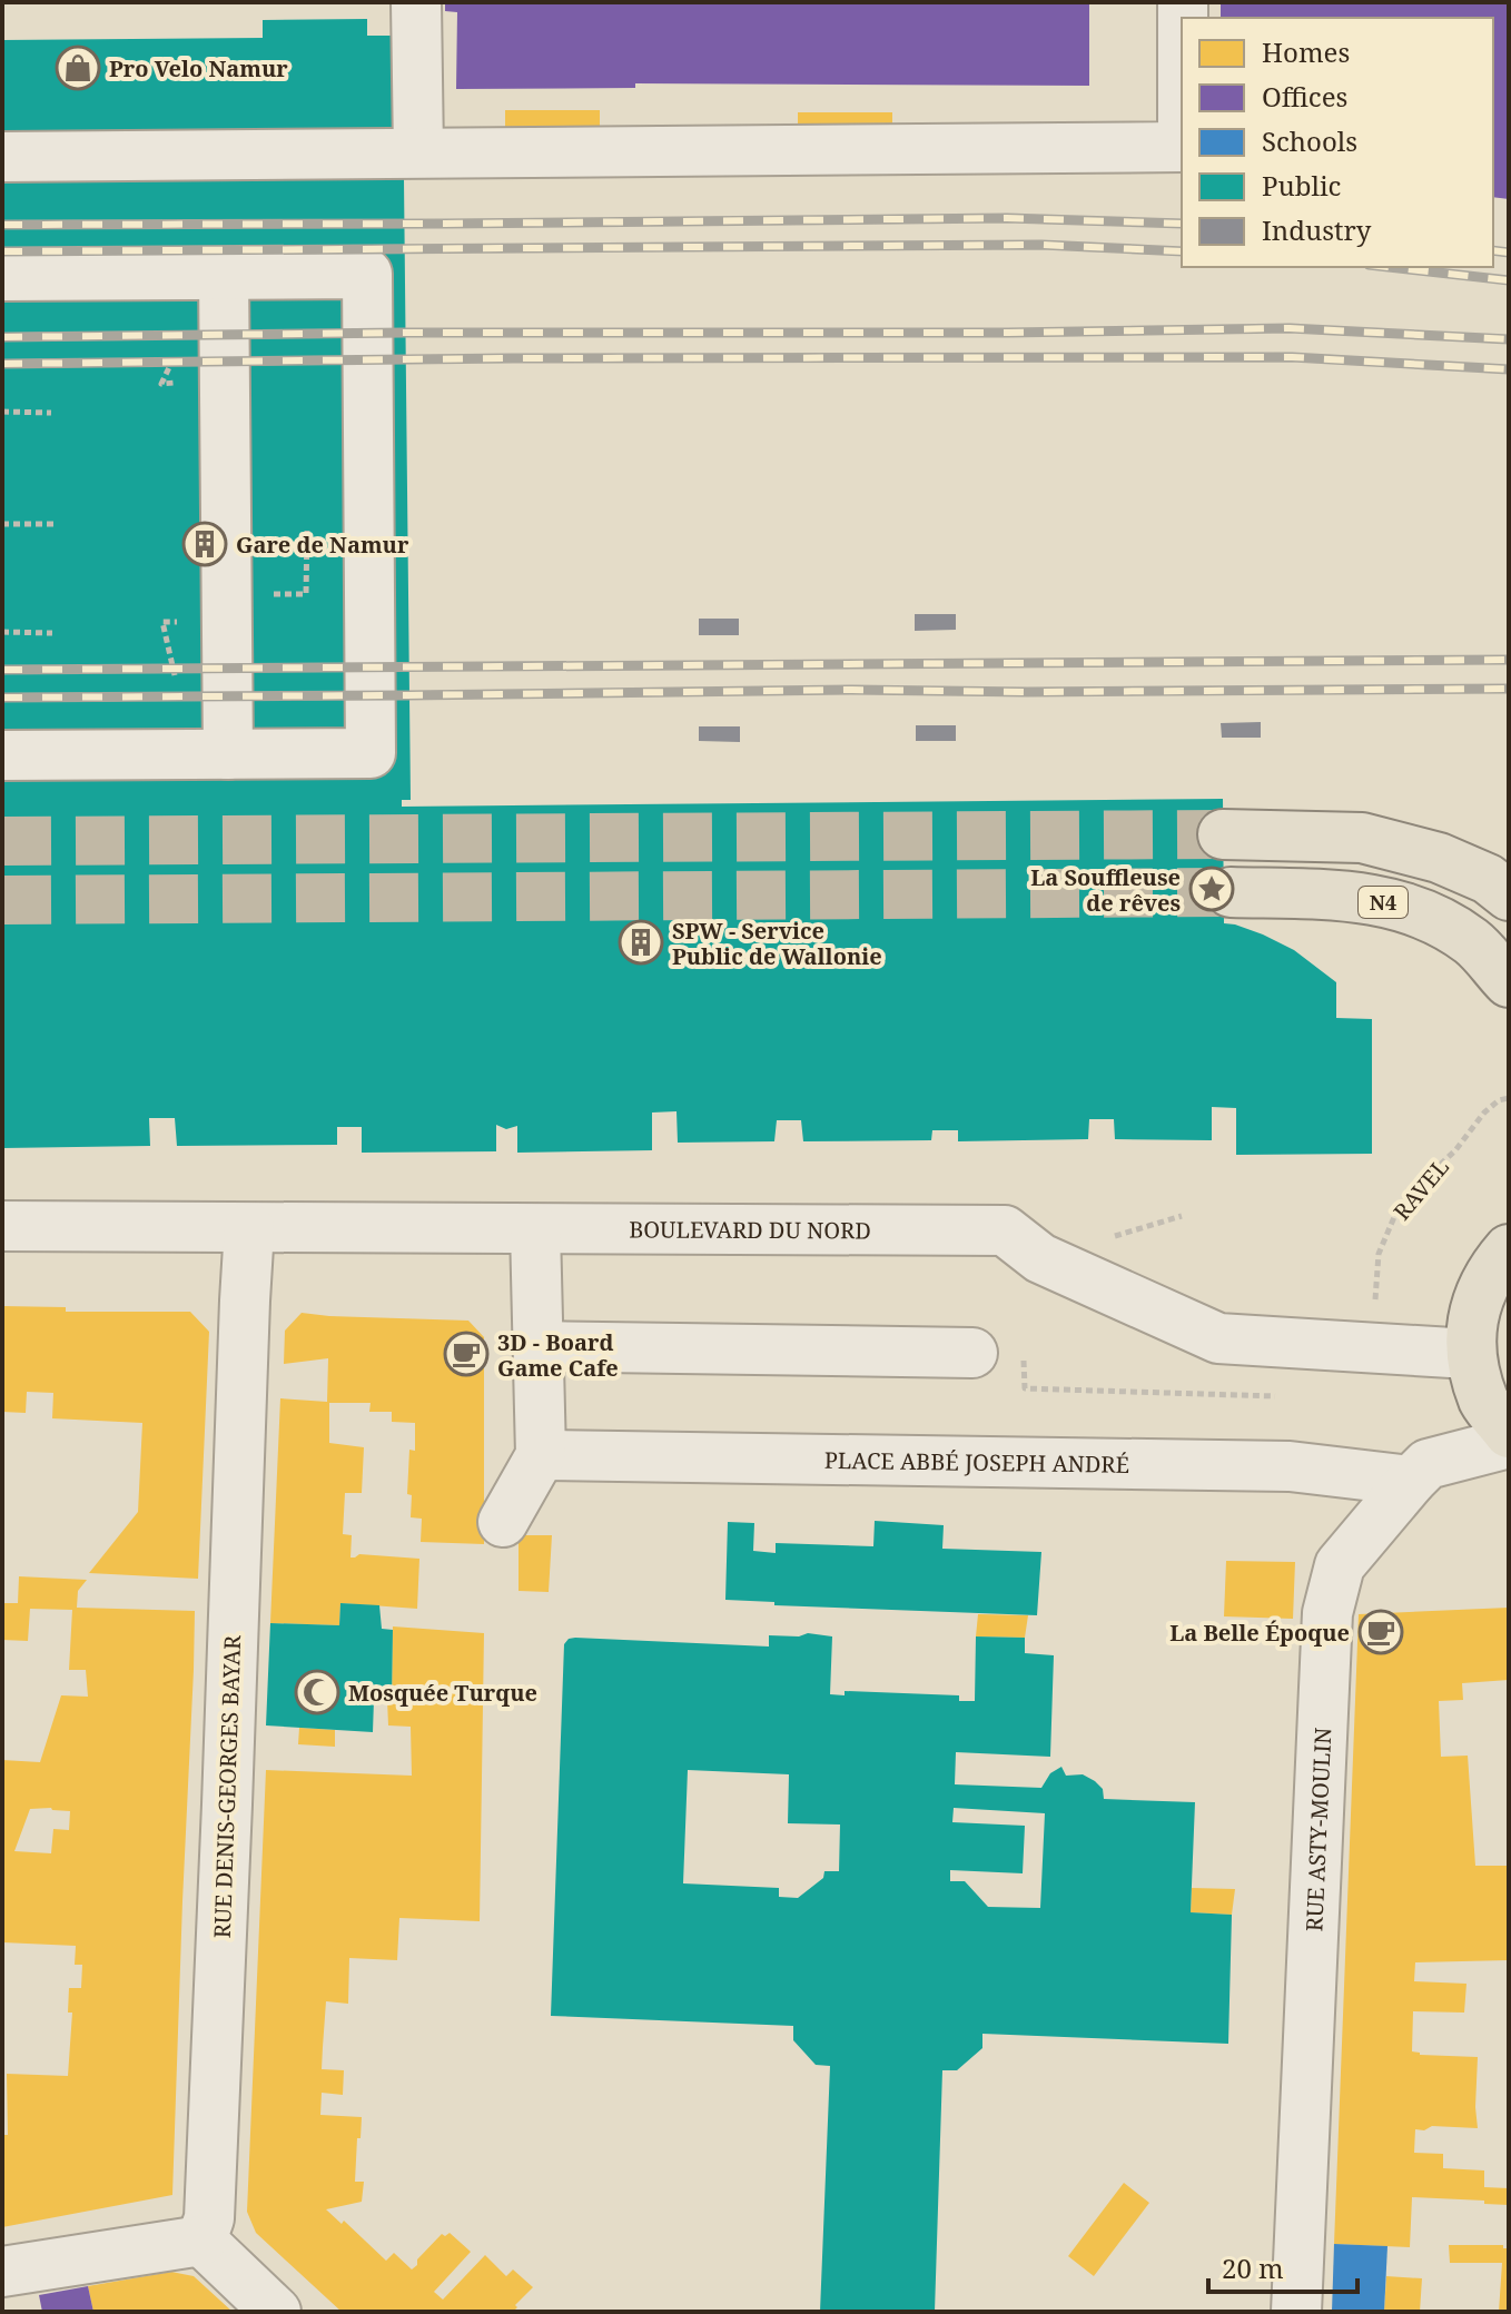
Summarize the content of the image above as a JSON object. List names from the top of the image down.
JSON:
{
  "streets": {
    "main road": ["N4"],
    "street": [
      "BOULEVARD DU NORD",
      "PLACE ABBÉ JOSEPH ANDRÉ",
      "RUE DENIS-GEORGES BAYAR",
      "RUE ASTY-MOULIN"
    ],
    "path": ["RAVEL"]
  },
  "crossings": [
    ["BOULEVARD DU NORD", "RUE DENIS-GEORGES BAYAR"],
    ["PLACE ABBÉ JOSEPH ANDRÉ", "RUE ASTY-MOULIN"]
  ],
  "places": {
    "shop": ["Pro Velo Namur"],
    "building": ["Gare de Namur", "SPW - Service Public de Wallonie"],
    "place": ["La Souffleuse de rêves"],
    "cafe": ["3D - Board Game Cafe", "La Belle Époque"],
    "mosque": ["Mosquée Turque"]
  },
  "legend": [
    "Homes",
    "Offices",
    "Schools",
    "Public",
    "Industry"
  ],
  "scale_bar": "20 m"
}
